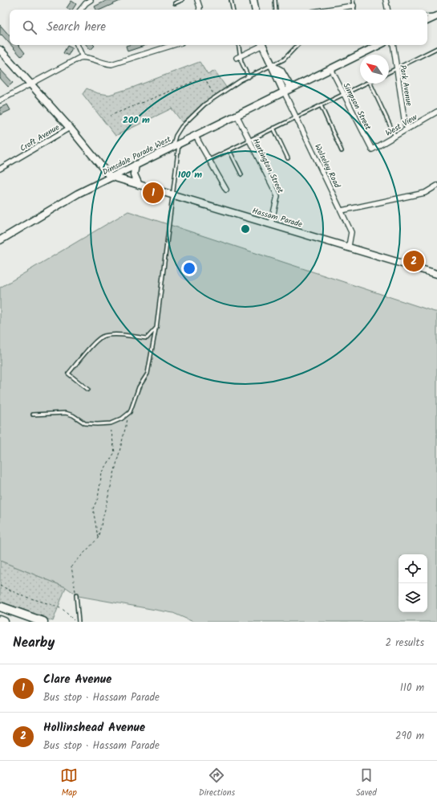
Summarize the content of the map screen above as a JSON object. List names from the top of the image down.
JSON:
{
  "streets": {
    "main road": ["Dimsdale Parade West", "Hassam Parade"],
    "street": [
      "Park Avenue",
      "Simpson Street",
      "West View",
      "Croft Avenue",
      "Hartington Street",
      "Wolseley Road"
    ]
  },
  "crossings": [
    ["Park Avenue", "West View"],
    ["Simpson Street", "West View"],
    ["Simpson Street", "Dimsdale Parade West"],
    ["Dimsdale Parade West", "Hartington Street"],
    ["Dimsdale Parade West", "Wolseley Road"],
    ["Dimsdale Parade West", "Hassam Parade"],
    ["Hartington Street", "Hassam Parade"],
    ["Wolseley Road", "Hassam Parade"]
  ],
  "north": "top left",
  "page": {
    "search": "Search here",
    "pins": ["1", "2"],
    "heading": ["Nearby", "2 results"],
    "list": [
      {
        "mark": "1",
        "name": "Clare Avenue",
        "note": "Bus stop · Hassam Parade",
        "value": "110 m"
      },
      {
        "mark": "2",
        "name": "Hollinshead Avenue",
        "note": "Bus stop · Hassam Parade",
        "value": "290 m"
      }
    ],
    "nav": ["Map", "Directions", "Saved"]
  },
  "rings": ["200 m", "100 m"]
}
